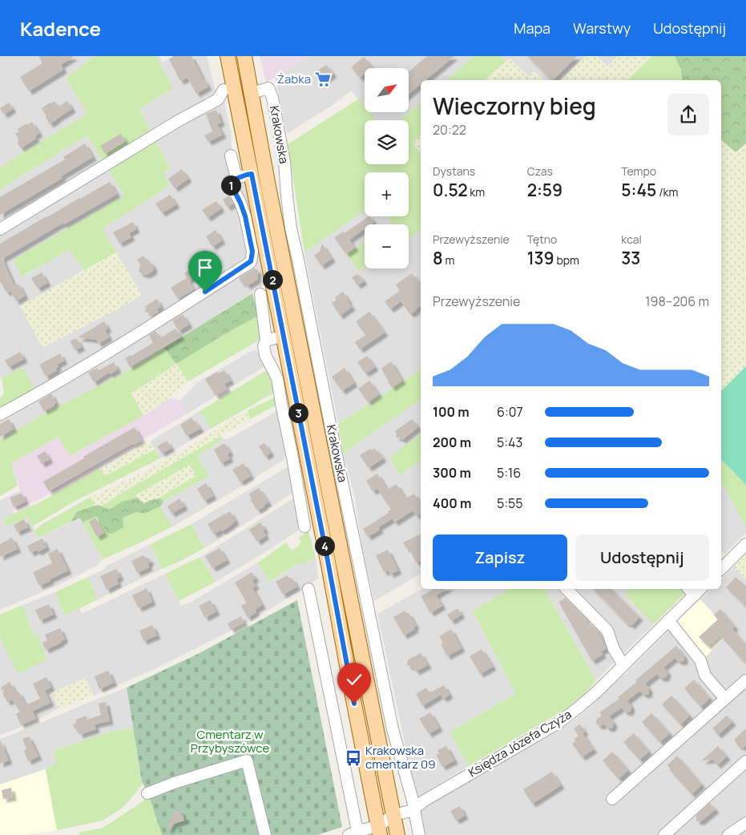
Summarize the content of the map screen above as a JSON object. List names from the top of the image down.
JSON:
{
  "streets": {
    "main road": ["Krakowska"],
    "street": ["Księdza Józefa Czyża"]
  },
  "crossings": [
    ["Krakowska", "Księdza Józefa Czyża"]
  ],
  "parks": ["Cmentarz w Przybyszówce"],
  "places": {
    "supermarket": ["Żabka"],
    "bus stop": ["Krakowska cmentarz 09"]
  },
  "north": "top right",
  "page": {
    "header": "Kadence",
    "nav": ["Mapa", "Warstwy", "Udostępnij"],
    "map_buttons": ["+", "−"],
    "heading": ["Wieczorny bieg", "20:22"],
    "stats": [
      ["Dystans", "0.52 km"],
      ["Czas", "2:59"],
      ["Tempo", "5:45 /km"],
      ["Przewyższenie", "8 m"],
      ["Tętno", "139 bpm"],
      ["kcal", "33"]
    ],
    "pins": [
      "1",
      "2",
      "3",
      "4"
    ],
    "chart": ["Przewyższenie", "198–206 m"],
    "list": [
      {
        "name": "100 m",
        "note": "6:07"
      },
      {
        "name": "200 m",
        "note": "5:43"
      },
      {
        "name": "300 m",
        "note": "5:16"
      },
      {
        "name": "400 m",
        "note": "5:55"
      }
    ],
    "buttons": ["Zapisz", "Udostępnij"]
  }
}
